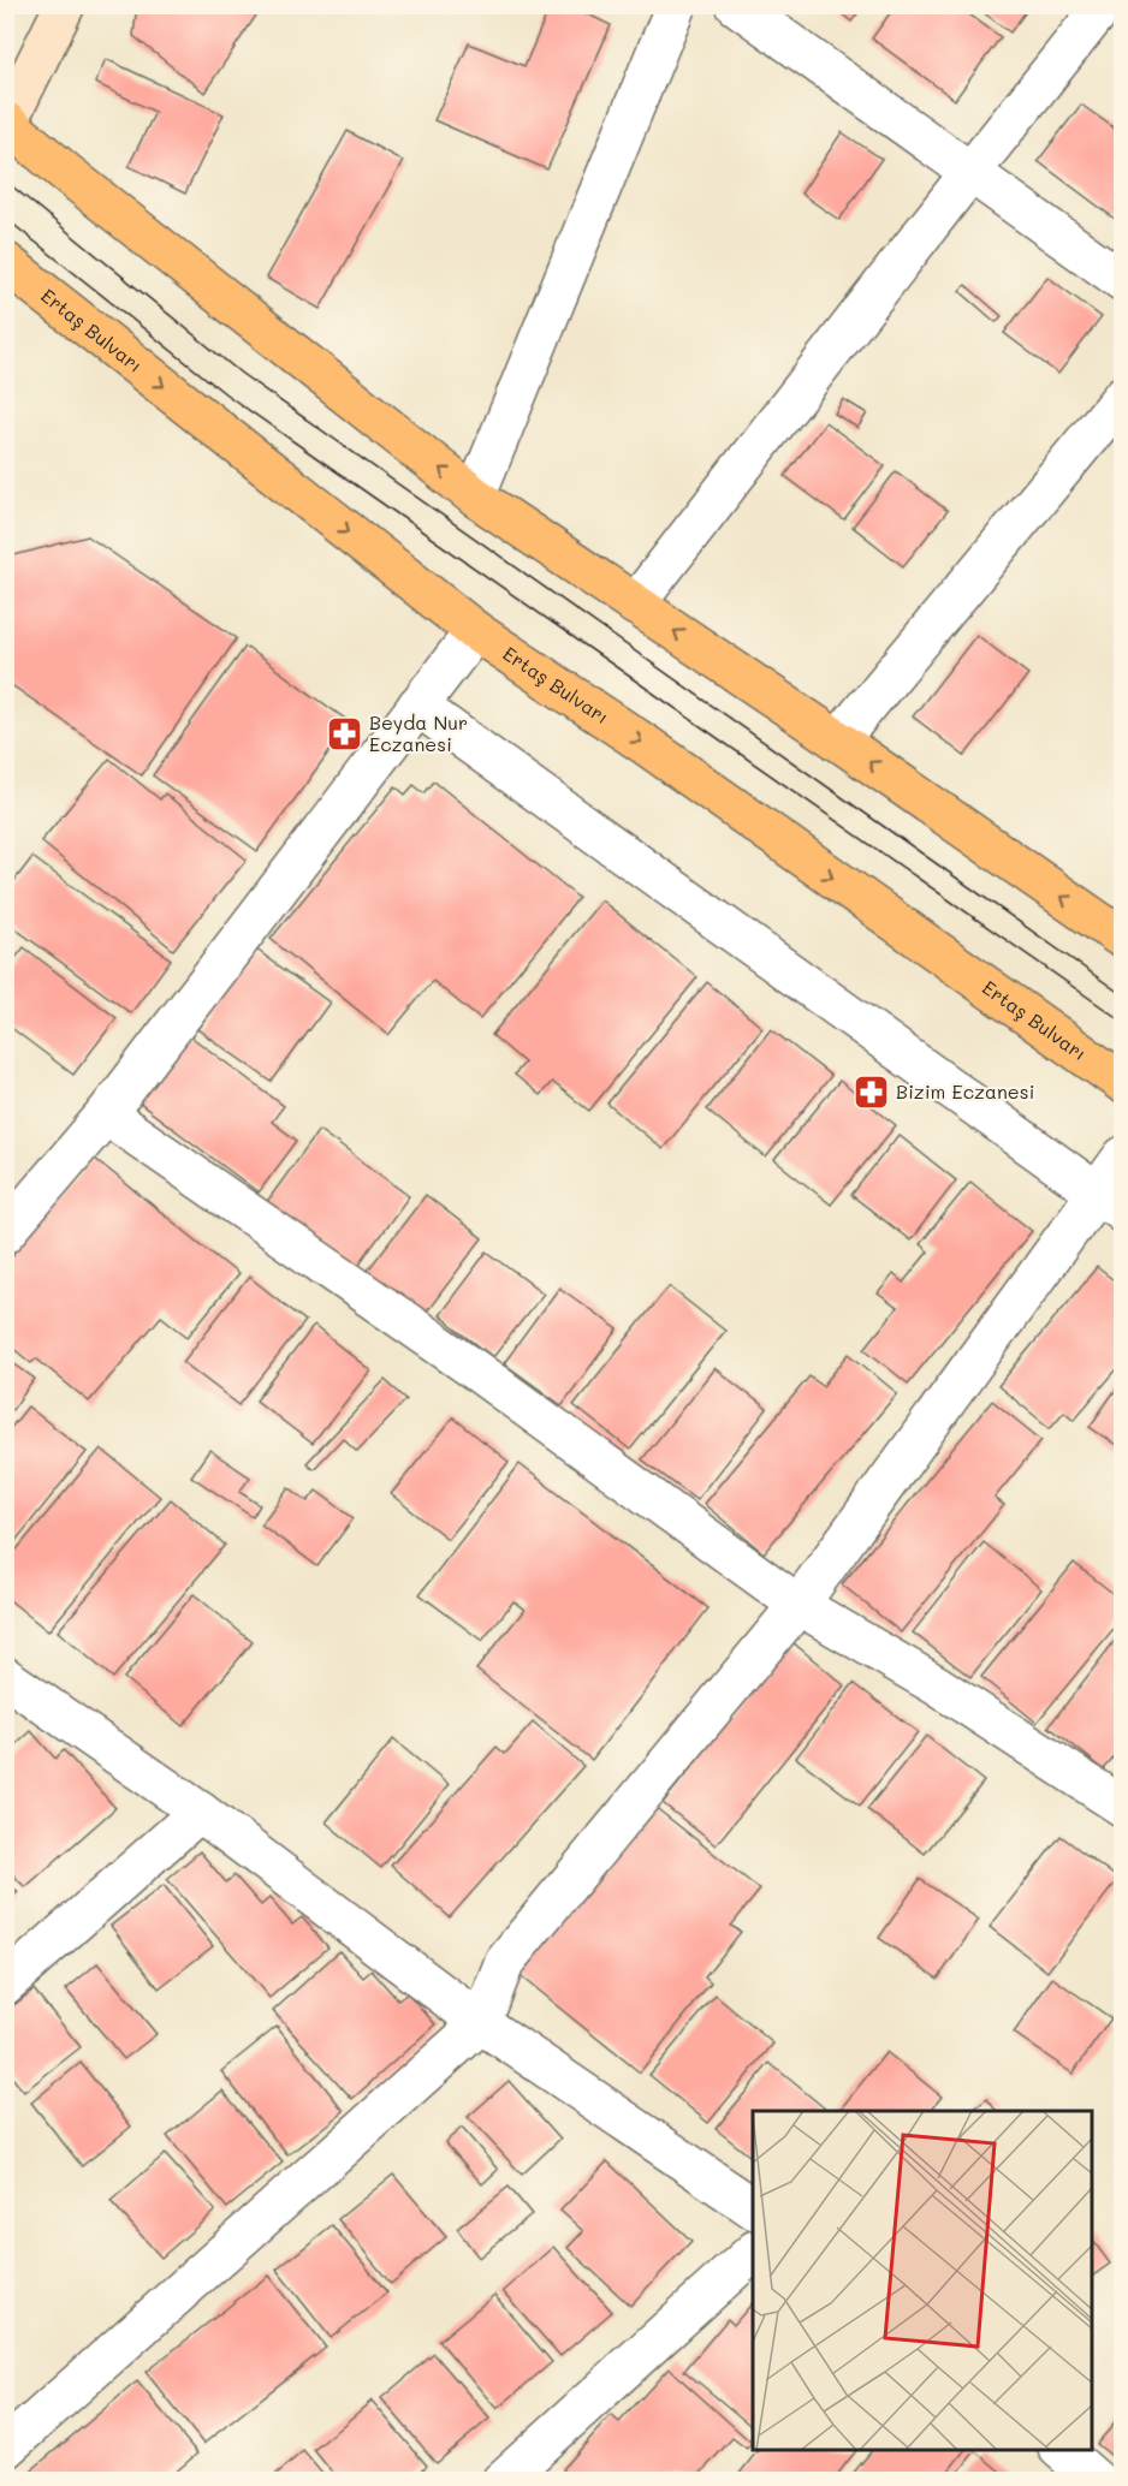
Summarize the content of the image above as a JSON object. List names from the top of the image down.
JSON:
{
  "streets": {
    "main road": ["Ertaş Bulvarı"]
  },
  "places": {
    "pharmacy": ["Beyda Nur Eczanesi", "Bizim Eczanesi"]
  }
}
